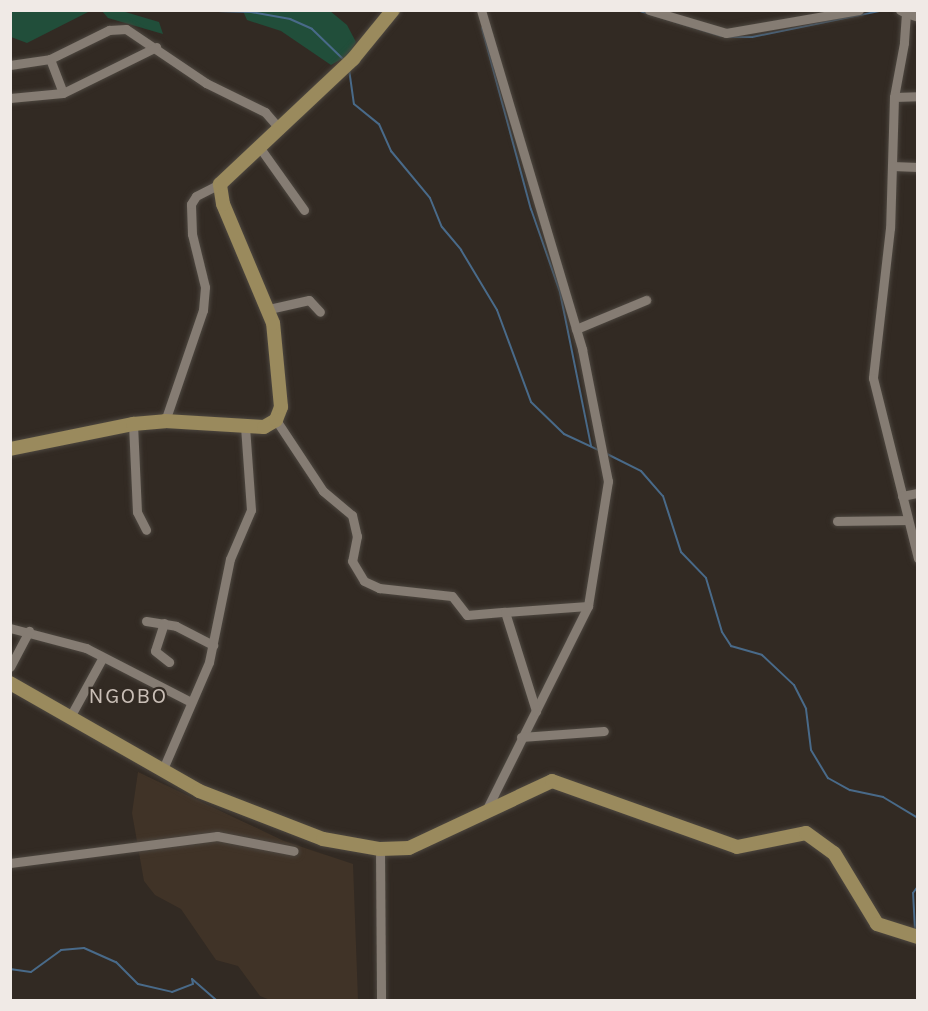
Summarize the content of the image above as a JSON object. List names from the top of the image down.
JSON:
{
  "districts": ["NGOBO"]
}
